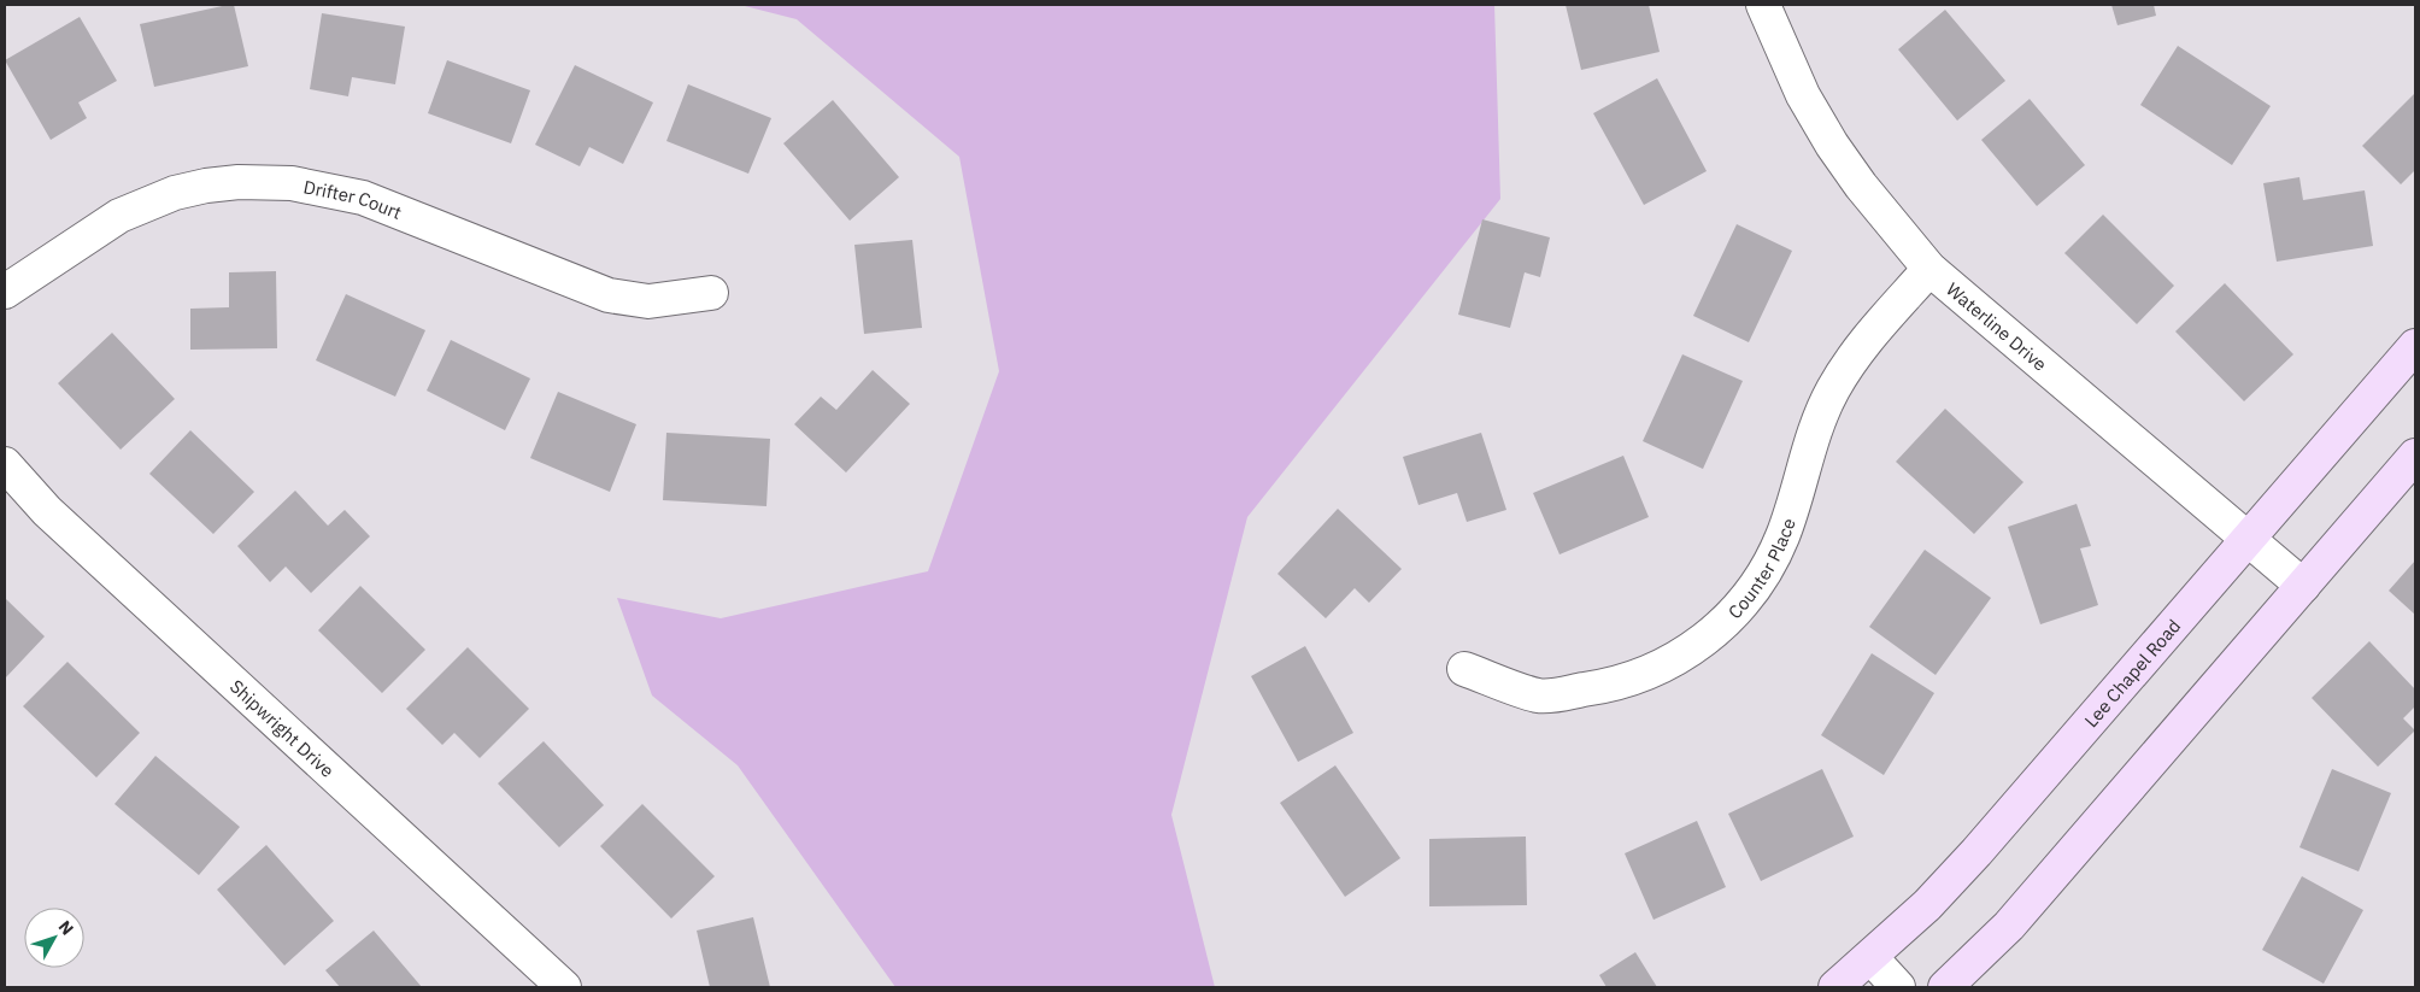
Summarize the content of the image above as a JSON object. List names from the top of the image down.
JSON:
{
  "streets": {
    "main road": ["Lee Chapel Road"],
    "street": [
      "Drifter Court",
      "Waterline Drive",
      "Counter Place",
      "Shipwright Drive"
    ]
  },
  "crossings": [
    ["Waterline Drive", "Counter Place"],
    ["Waterline Drive", "Lee Chapel Road"]
  ],
  "north": "top right"
}
